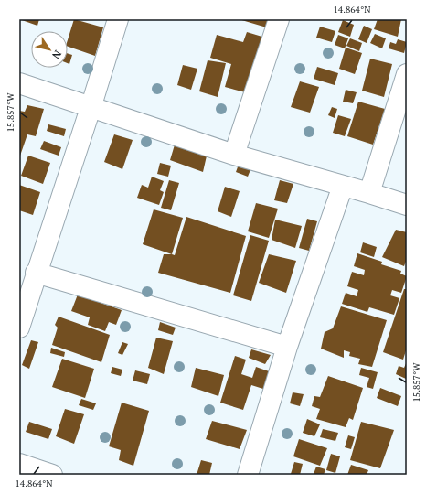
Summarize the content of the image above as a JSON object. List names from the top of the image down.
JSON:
{
  "north": "bottom right",
  "coordinates": ["14.864°N", "15.857°W"]
}
